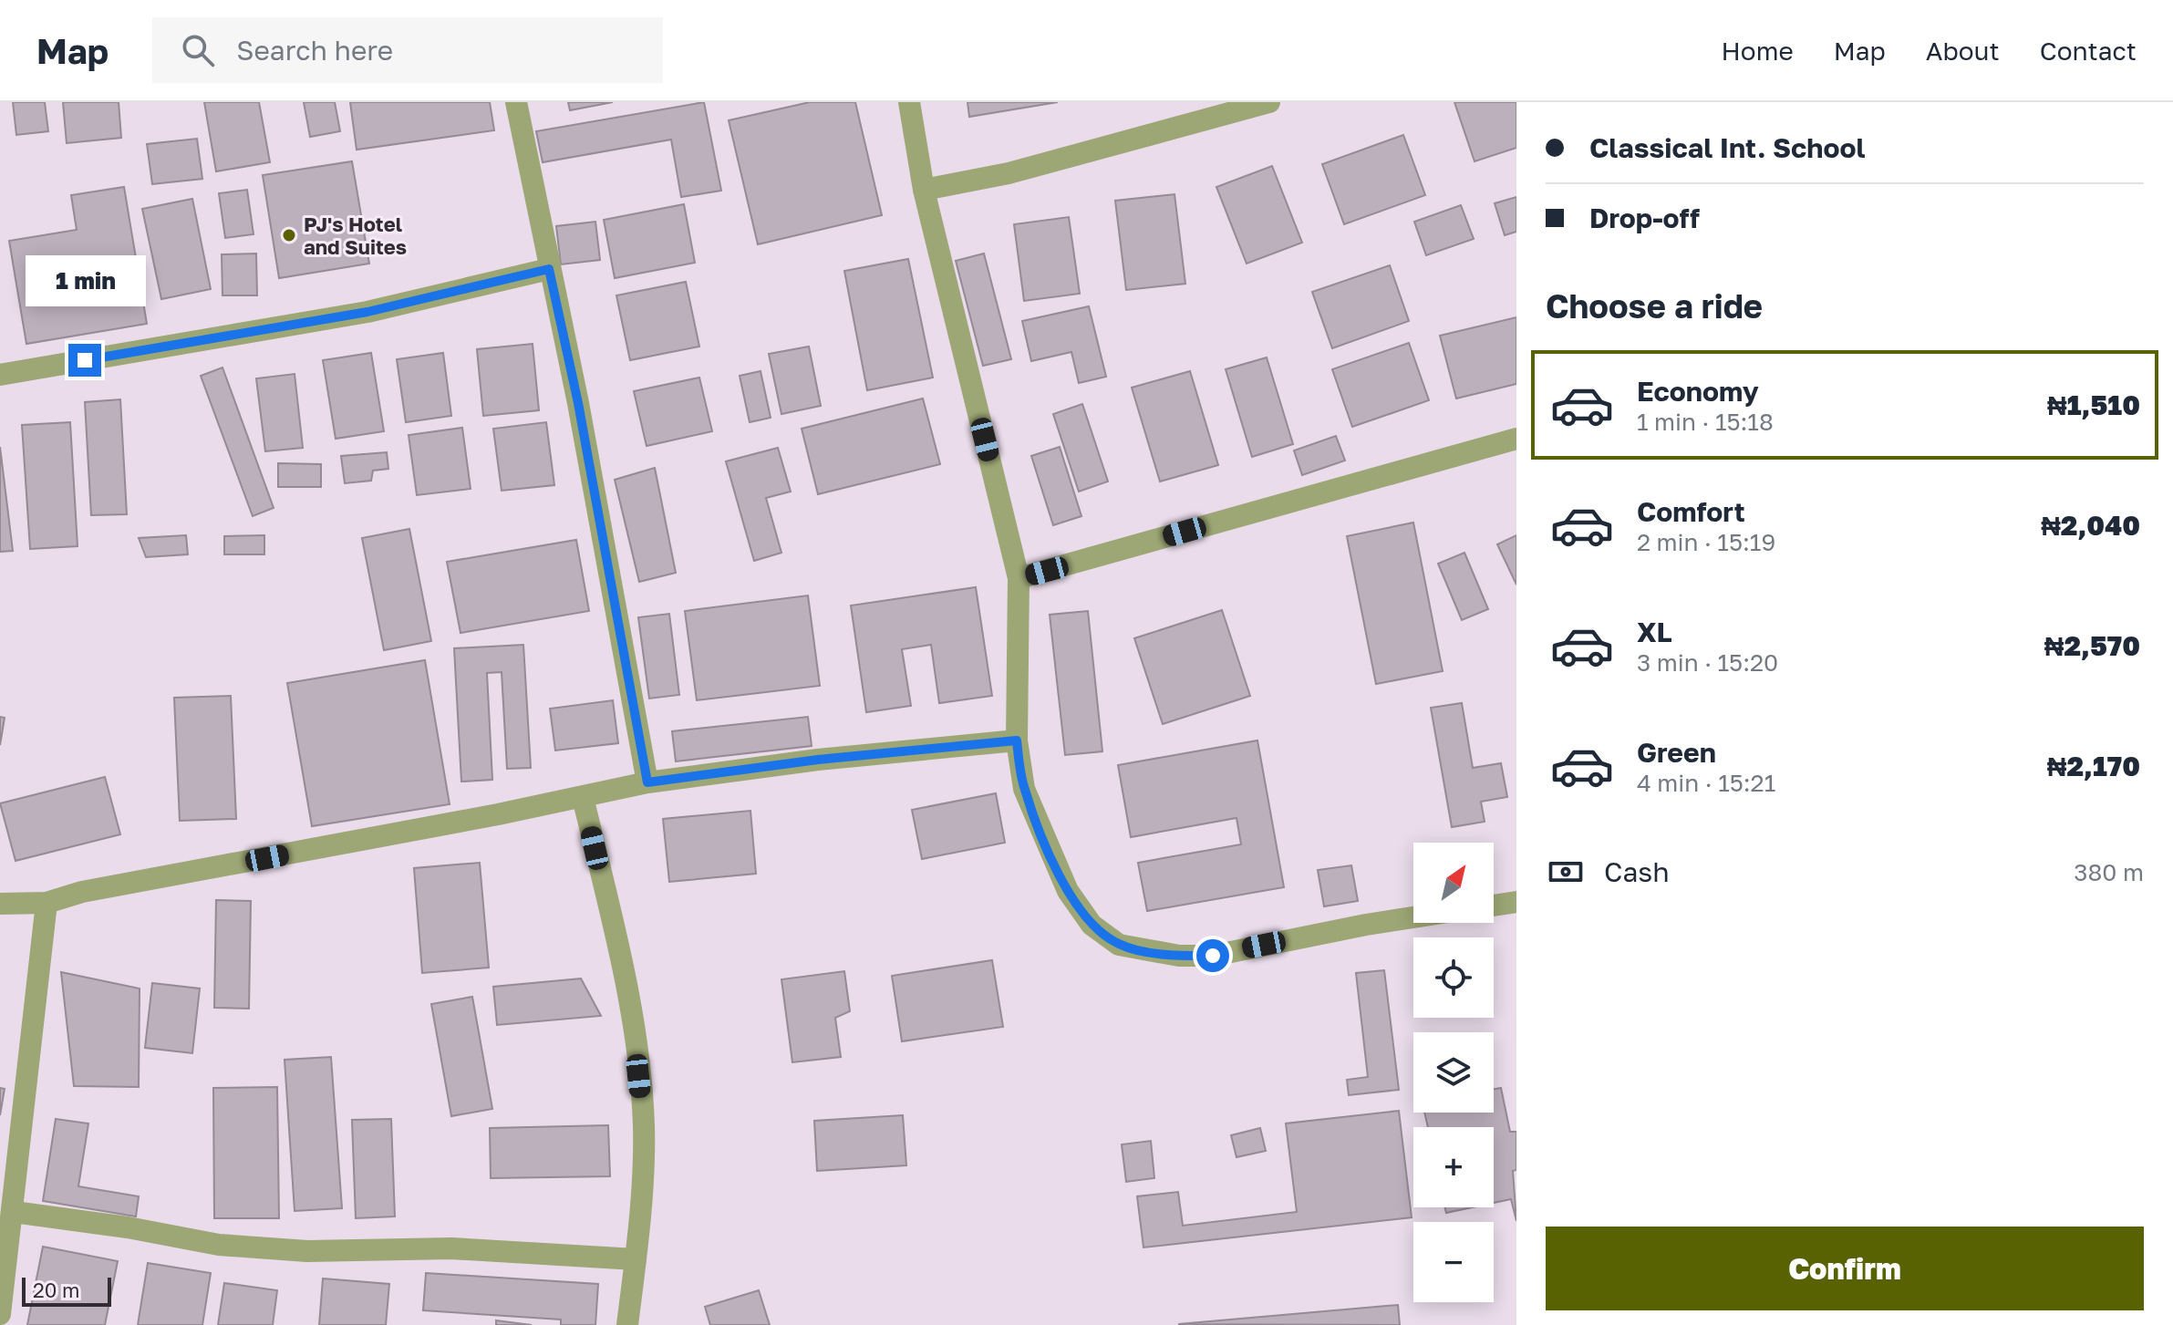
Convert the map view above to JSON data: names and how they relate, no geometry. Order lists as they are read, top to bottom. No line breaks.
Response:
{"places":["PJ's Hotel and Suites"],"scale_bar":"20 m","north":"top right","page":{"header":"Map","search":"Search here","nav":["Home","Map","About","Contact"],"banner":["Classical Int. School","Drop-off"],"bubble":"1 min","heading":"Choose a ride","list":[{"name":"Economy","note":"1 min · 15:18","value":"₦1,510"},{"name":"Comfort","note":"2 min · 15:19","value":"₦2,040"},{"name":"XL","note":"3 min · 15:20","value":"₦2,570"},{"name":"Green","note":"4 min · 15:21","value":"₦2,170"}],"pay":["Cash","380 m"],"map_buttons":["+","−"],"buttons":"Confirm","scale":"20 m"}}
